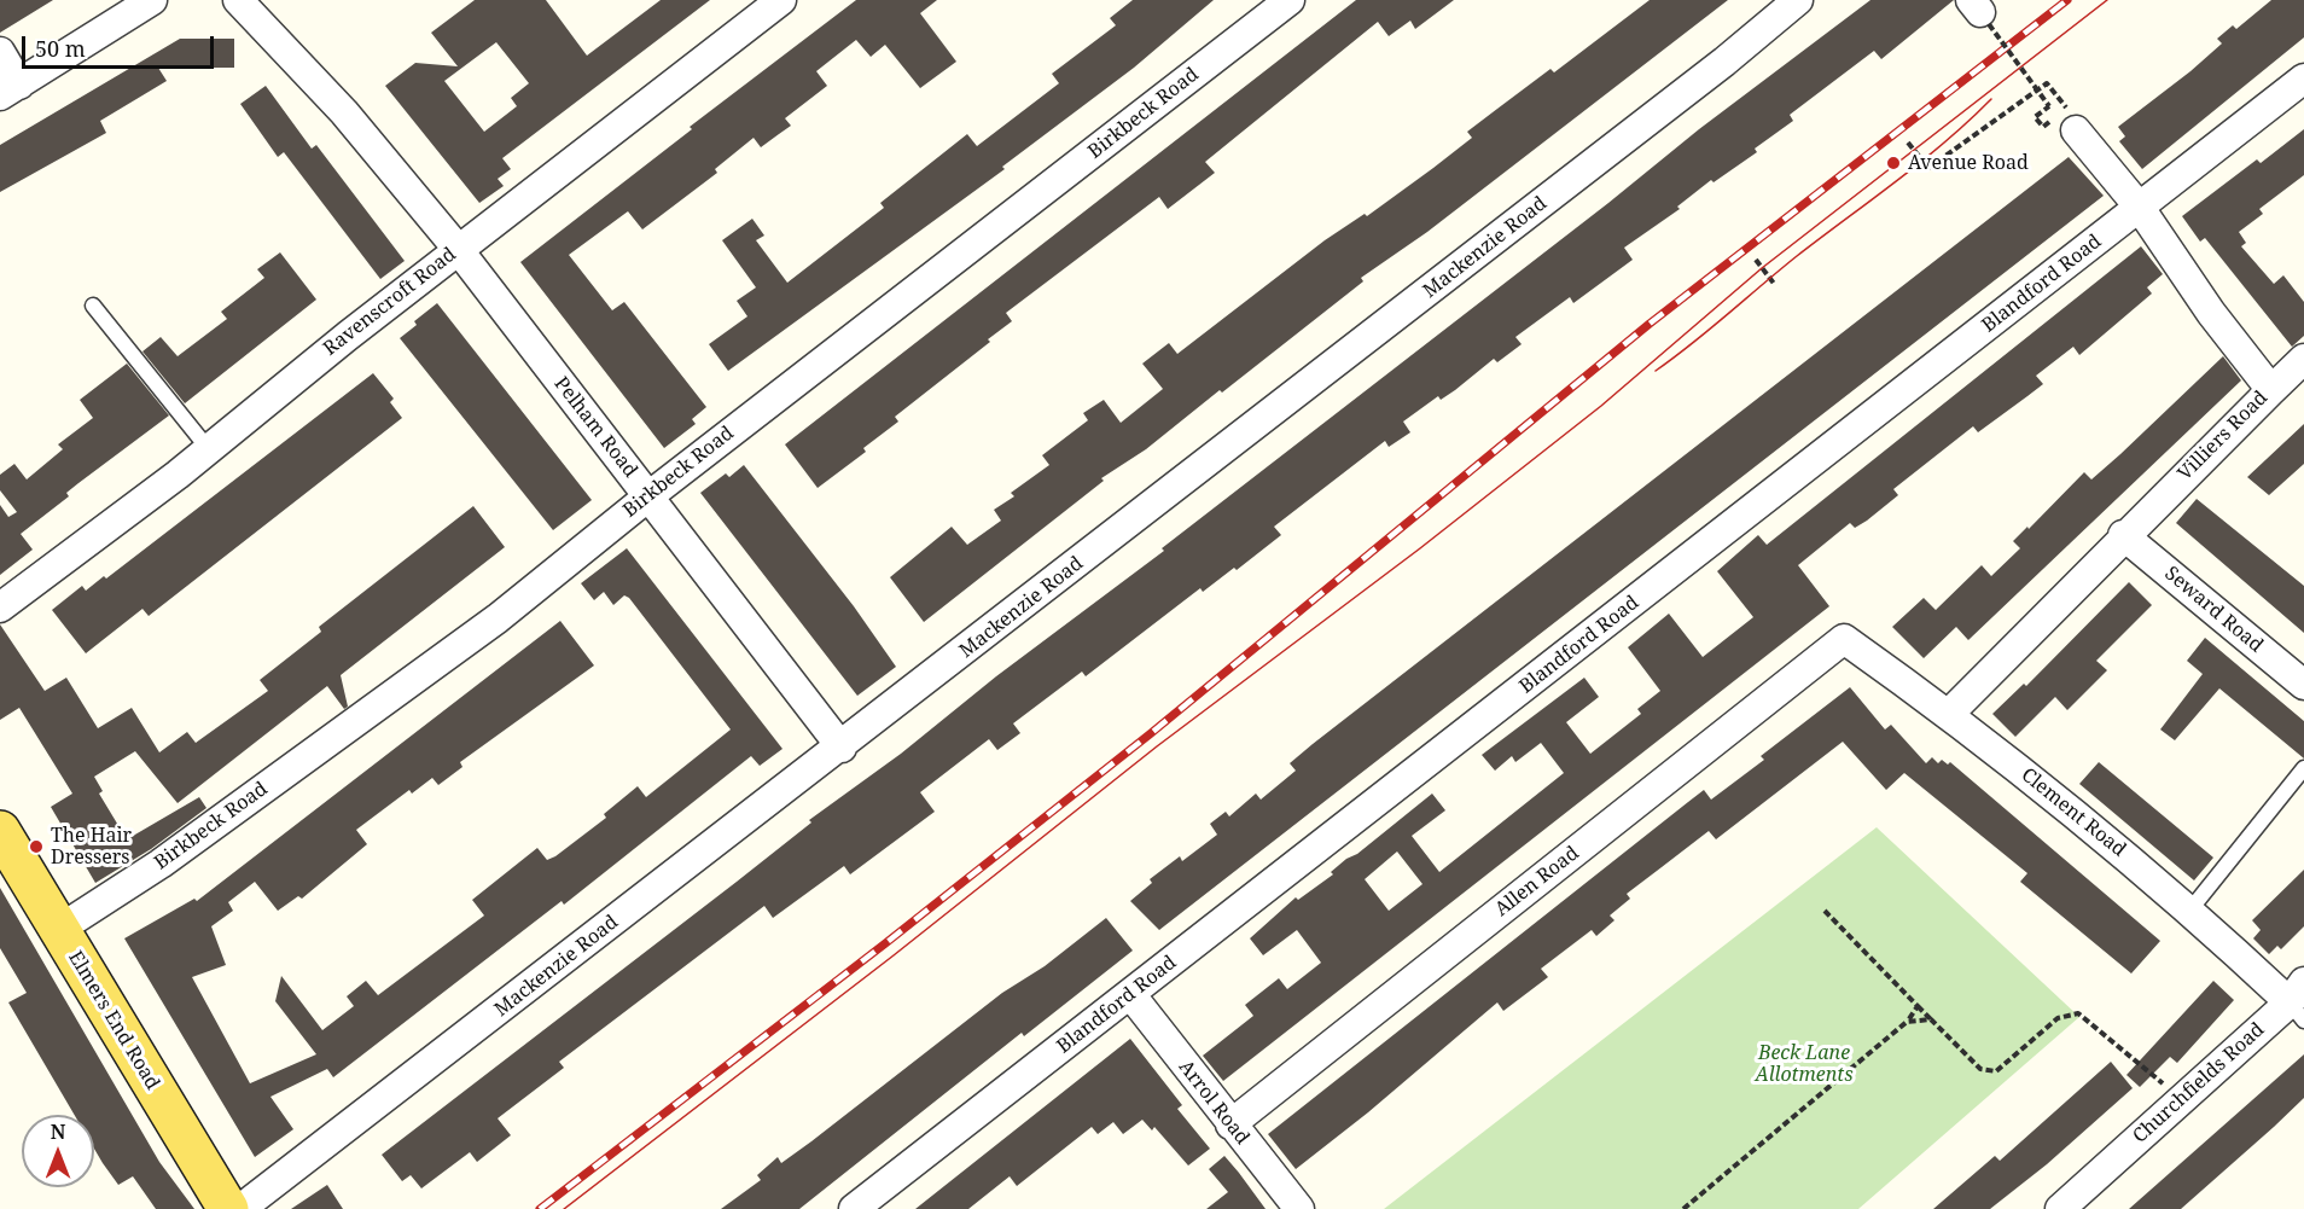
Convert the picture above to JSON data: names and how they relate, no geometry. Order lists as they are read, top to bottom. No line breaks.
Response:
{"streets":{"main road":["Elmers End Road"],"street":["Birkbeck Road","Mackenzie Road","Blandford Road","Ravenscroft Road","Pelham Road","Villiers Road","Seward Road","Clement Road","Allen Road","Churchfields Road","Arrol Road"]},"crossings":[["Birkbeck Road","Pelham Road"],["Birkbeck Road","Elmers End Road"],["Mackenzie Road","Pelham Road"],["Blandford Road","Villiers Road"],["Blandford Road","Arrol Road"],["Ravenscroft Road","Pelham Road"],["Villiers Road","Seward Road"],["Villiers Road","Clement Road"],["Clement Road","Allen Road"],["Clement Road","Churchfields Road"],["Allen Road","Arrol Road"]],"parks":["Beck Lane Allotments"],"places":["Avenue Road","The Hair Dressers"],"scale_bar":"50 m","north":"top"}
